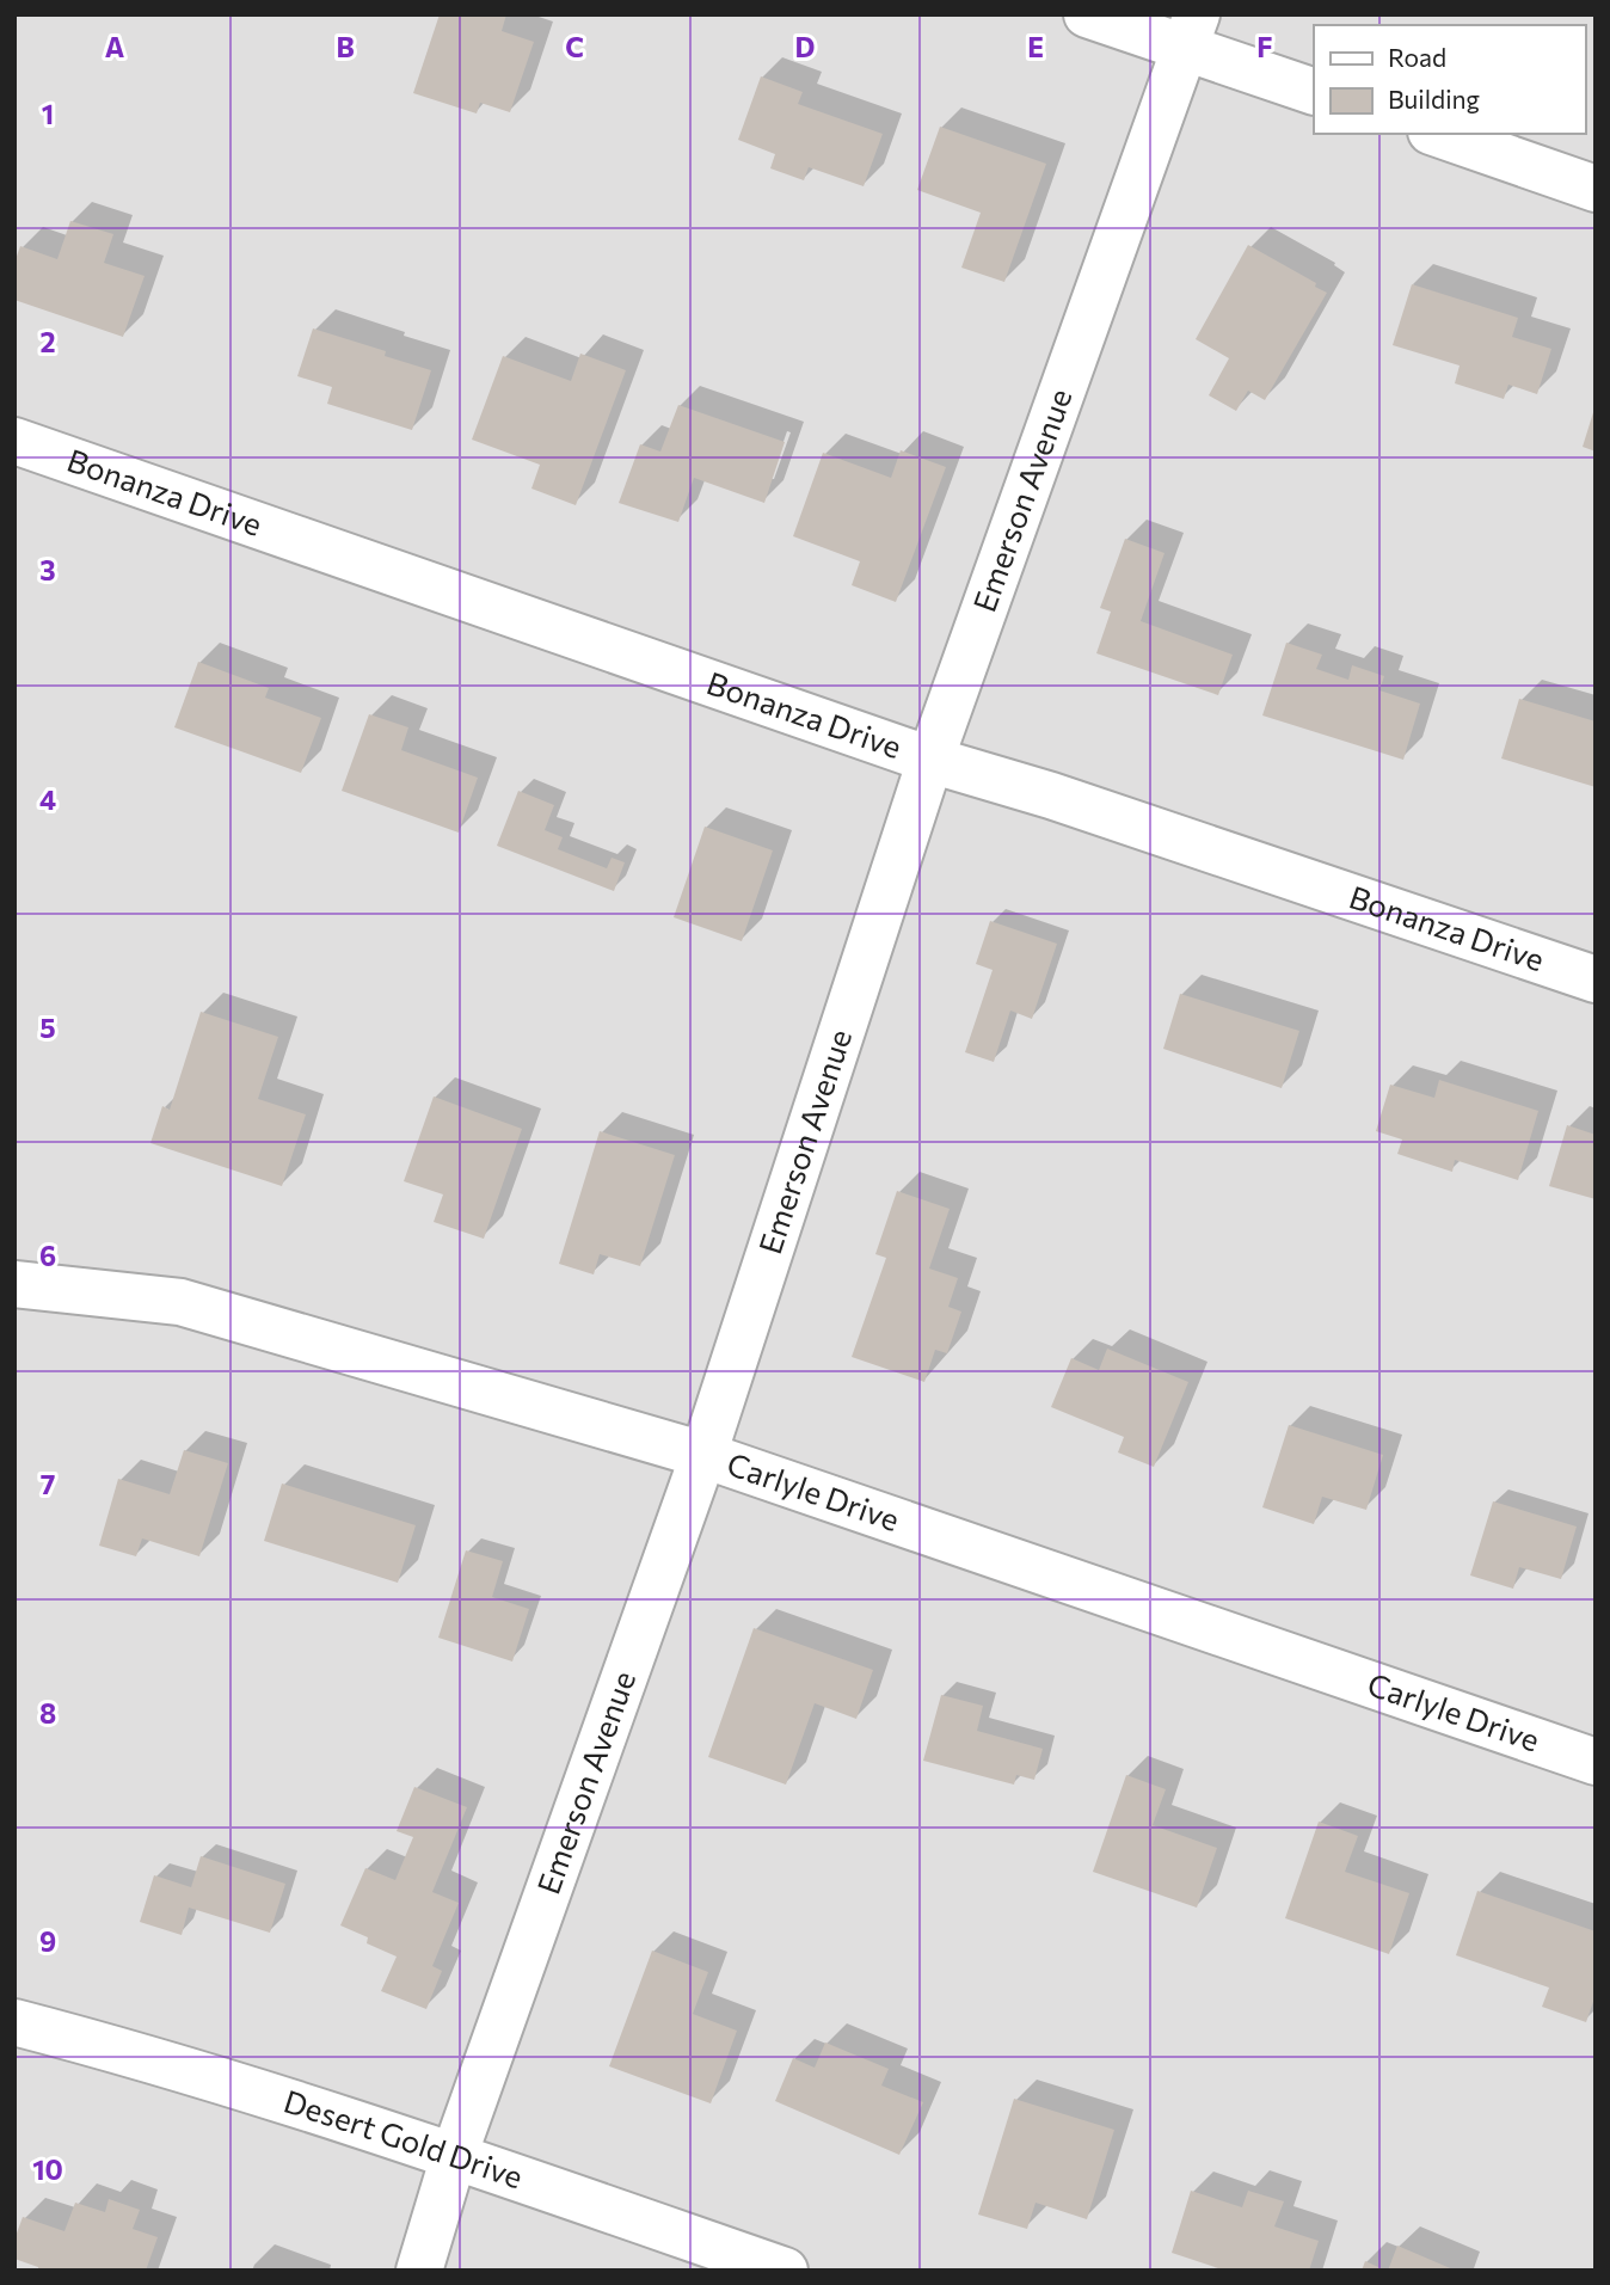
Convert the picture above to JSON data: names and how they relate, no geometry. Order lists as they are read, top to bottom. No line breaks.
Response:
{"streets":{"street":["Bonanza Drive","Emerson Avenue","Carlyle Drive","Desert Gold Drive"]},"crossings":[["Bonanza Drive","Emerson Avenue"],["Emerson Avenue","Carlyle Drive"],["Emerson Avenue","Desert Gold Drive"]],"legend":["Road","Building"],"grid":{"columns":["A","B","C","D","E","F"],"rows":["1","2","3","4","5","6","7","8","9","10"]}}
